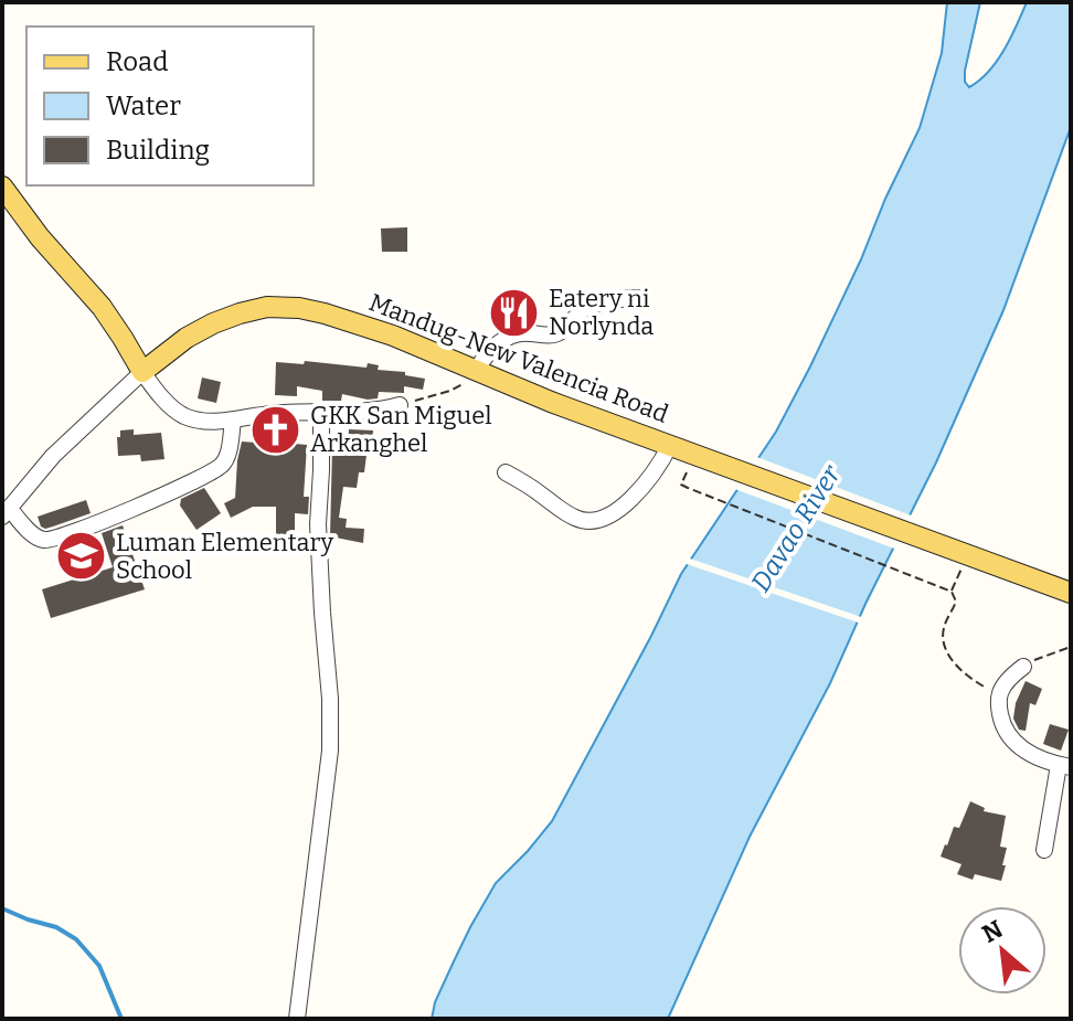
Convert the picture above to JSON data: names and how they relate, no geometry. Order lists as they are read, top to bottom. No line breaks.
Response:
{"streets":{"main road":["Mandug-New Valencia Road"]},"water":["Davao River"],"places":{"restaurant":["Eatery ni Norlynda"],"church":["GKK San Miguel Arkanghel"],"school or university":["Luman Elementary School"]},"legend":["Road","Water","Building"],"north":"top left"}
